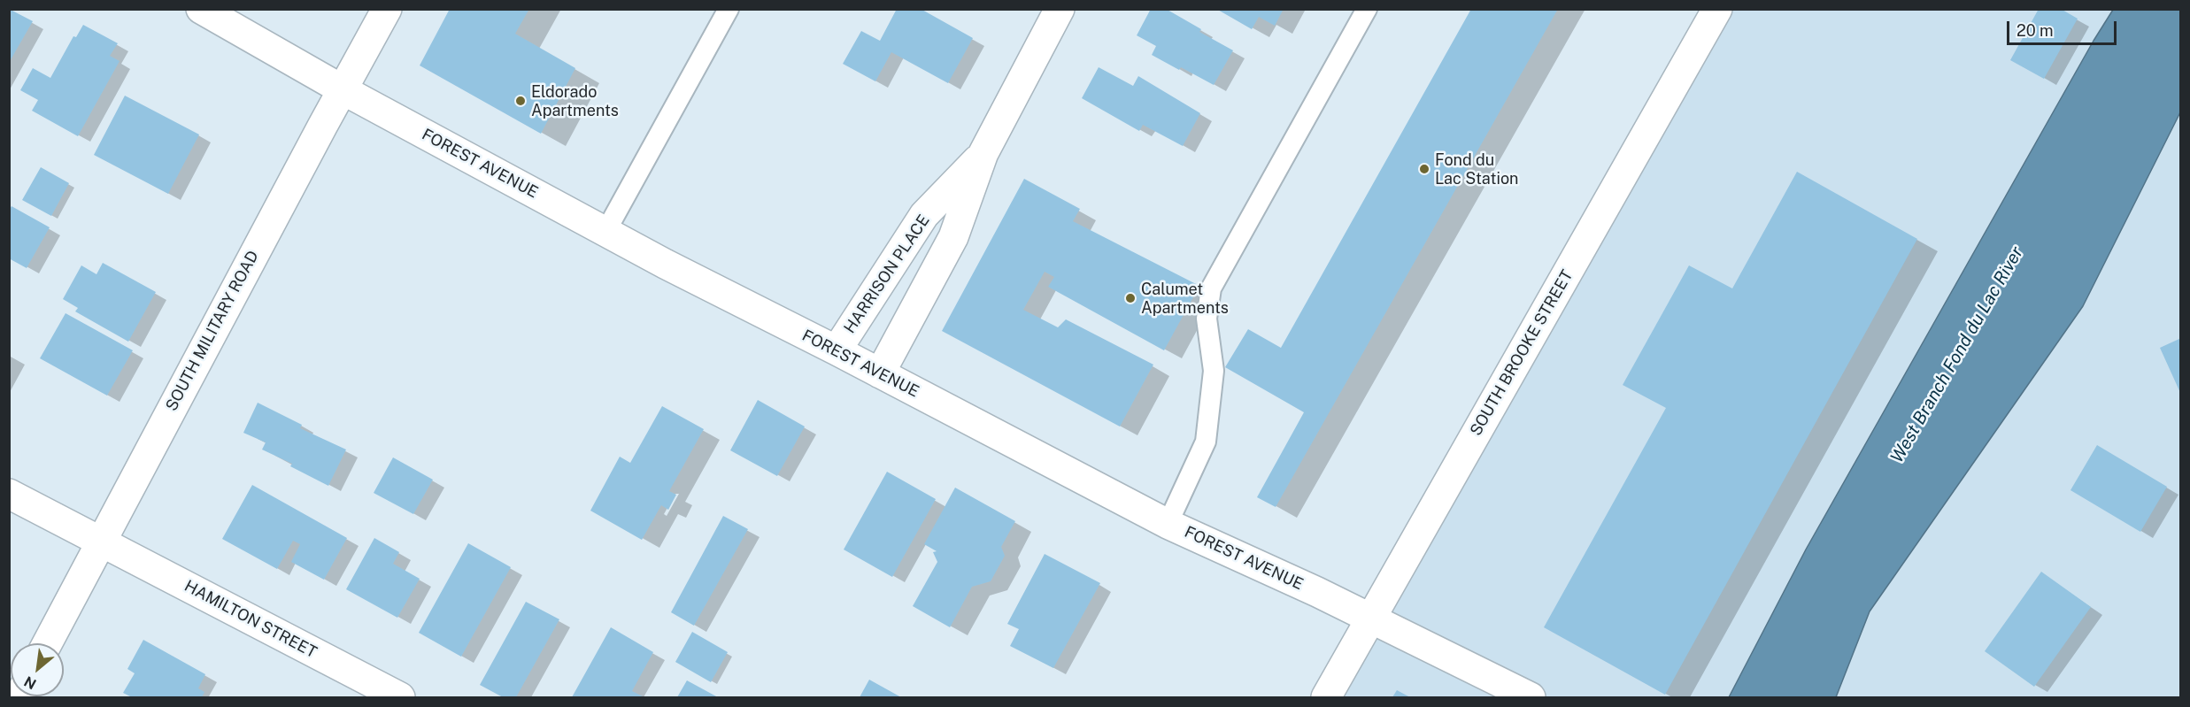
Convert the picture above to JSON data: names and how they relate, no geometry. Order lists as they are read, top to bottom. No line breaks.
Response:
{"streets":{"street":["FOREST AVENUE","HARRISON PLACE","SOUTH MILITARY ROAD","SOUTH BROOKE STREET","HAMILTON STREET"]},"crossings":[["FOREST AVENUE","HARRISON PLACE"],["FOREST AVENUE","SOUTH MILITARY ROAD"],["FOREST AVENUE","SOUTH BROOKE STREET"],["SOUTH MILITARY ROAD","HAMILTON STREET"]],"water":["West Branch Fond du Lac River"],"places":["Eldorado Apartments","Fond du Lac Station","Calumet Apartments"],"scale_bar":"20 m","north":"bottom left"}
